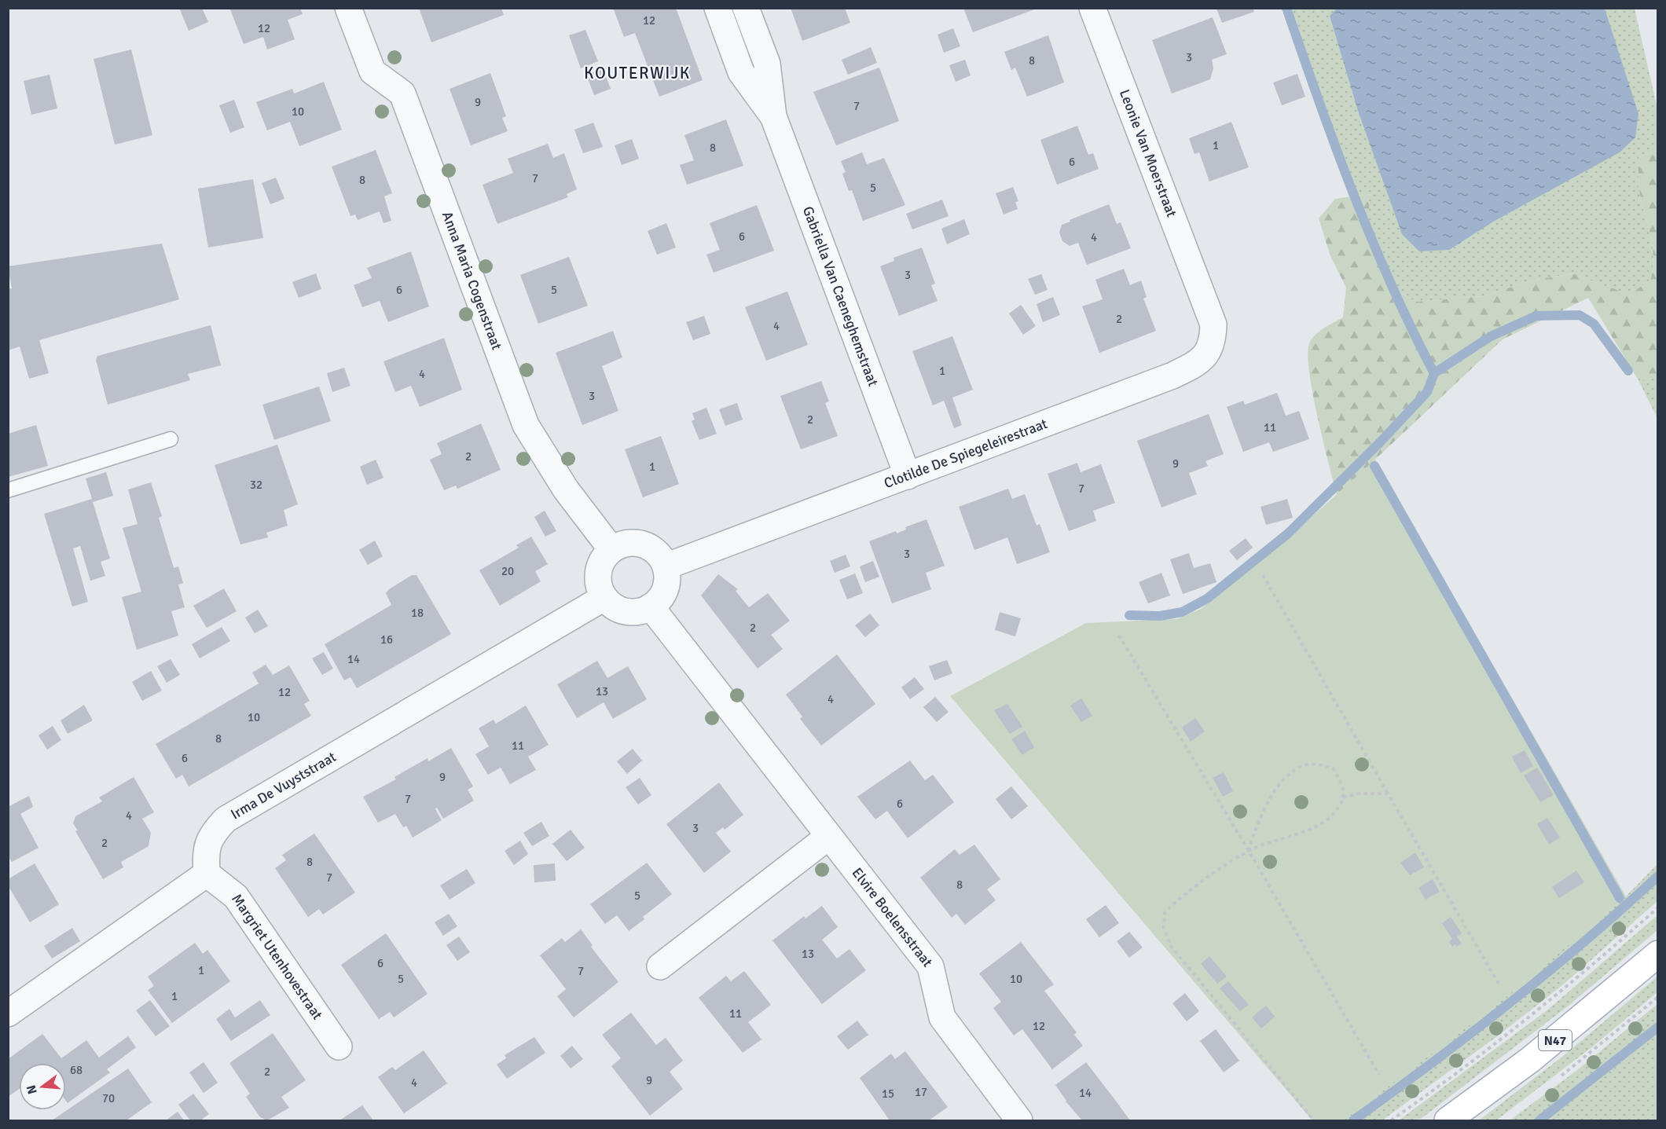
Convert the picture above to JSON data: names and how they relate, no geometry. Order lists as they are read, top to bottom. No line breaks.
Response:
{"streets":{"main road":["N47"],"street":["Leonie Van Moerstraat","Anna Maria Cogenstraat","Gabriella Van Caeneghemstraat","Clotilde De Spiegeleirestraat","Irma De Vuyststraat","Elvire Boelensstraat","Margriet Utenhovestraat"]},"crossings":[["Leonie Van Moerstraat","Clotilde De Spiegeleirestraat"],["Anna Maria Cogenstraat","Clotilde De Spiegeleirestraat"],["Anna Maria Cogenstraat","Irma De Vuyststraat"],["Anna Maria Cogenstraat","Elvire Boelensstraat"],["Gabriella Van Caeneghemstraat","Clotilde De Spiegeleirestraat"],["Clotilde De Spiegeleirestraat","Irma De Vuyststraat"],["Clotilde De Spiegeleirestraat","Elvire Boelensstraat"],["Irma De Vuyststraat","Elvire Boelensstraat"],["Irma De Vuyststraat","Margriet Utenhovestraat"]],"districts":["KOUTERWIJK"],"house_numbers":["12","12","3","8","9","7","10","1","8","6","7","8","5","6","4","3","6","5","2","4","1","4","3","2","11","2","9","1","32","7","3","20","18","2","16","14","13","12","4","10","8","11","6","9","7","6","4","3","2","8","7","8","5","13","6","1","7","5","10","1","11","12","68","2","9","4","17","14","15","70"],"north":"left"}
